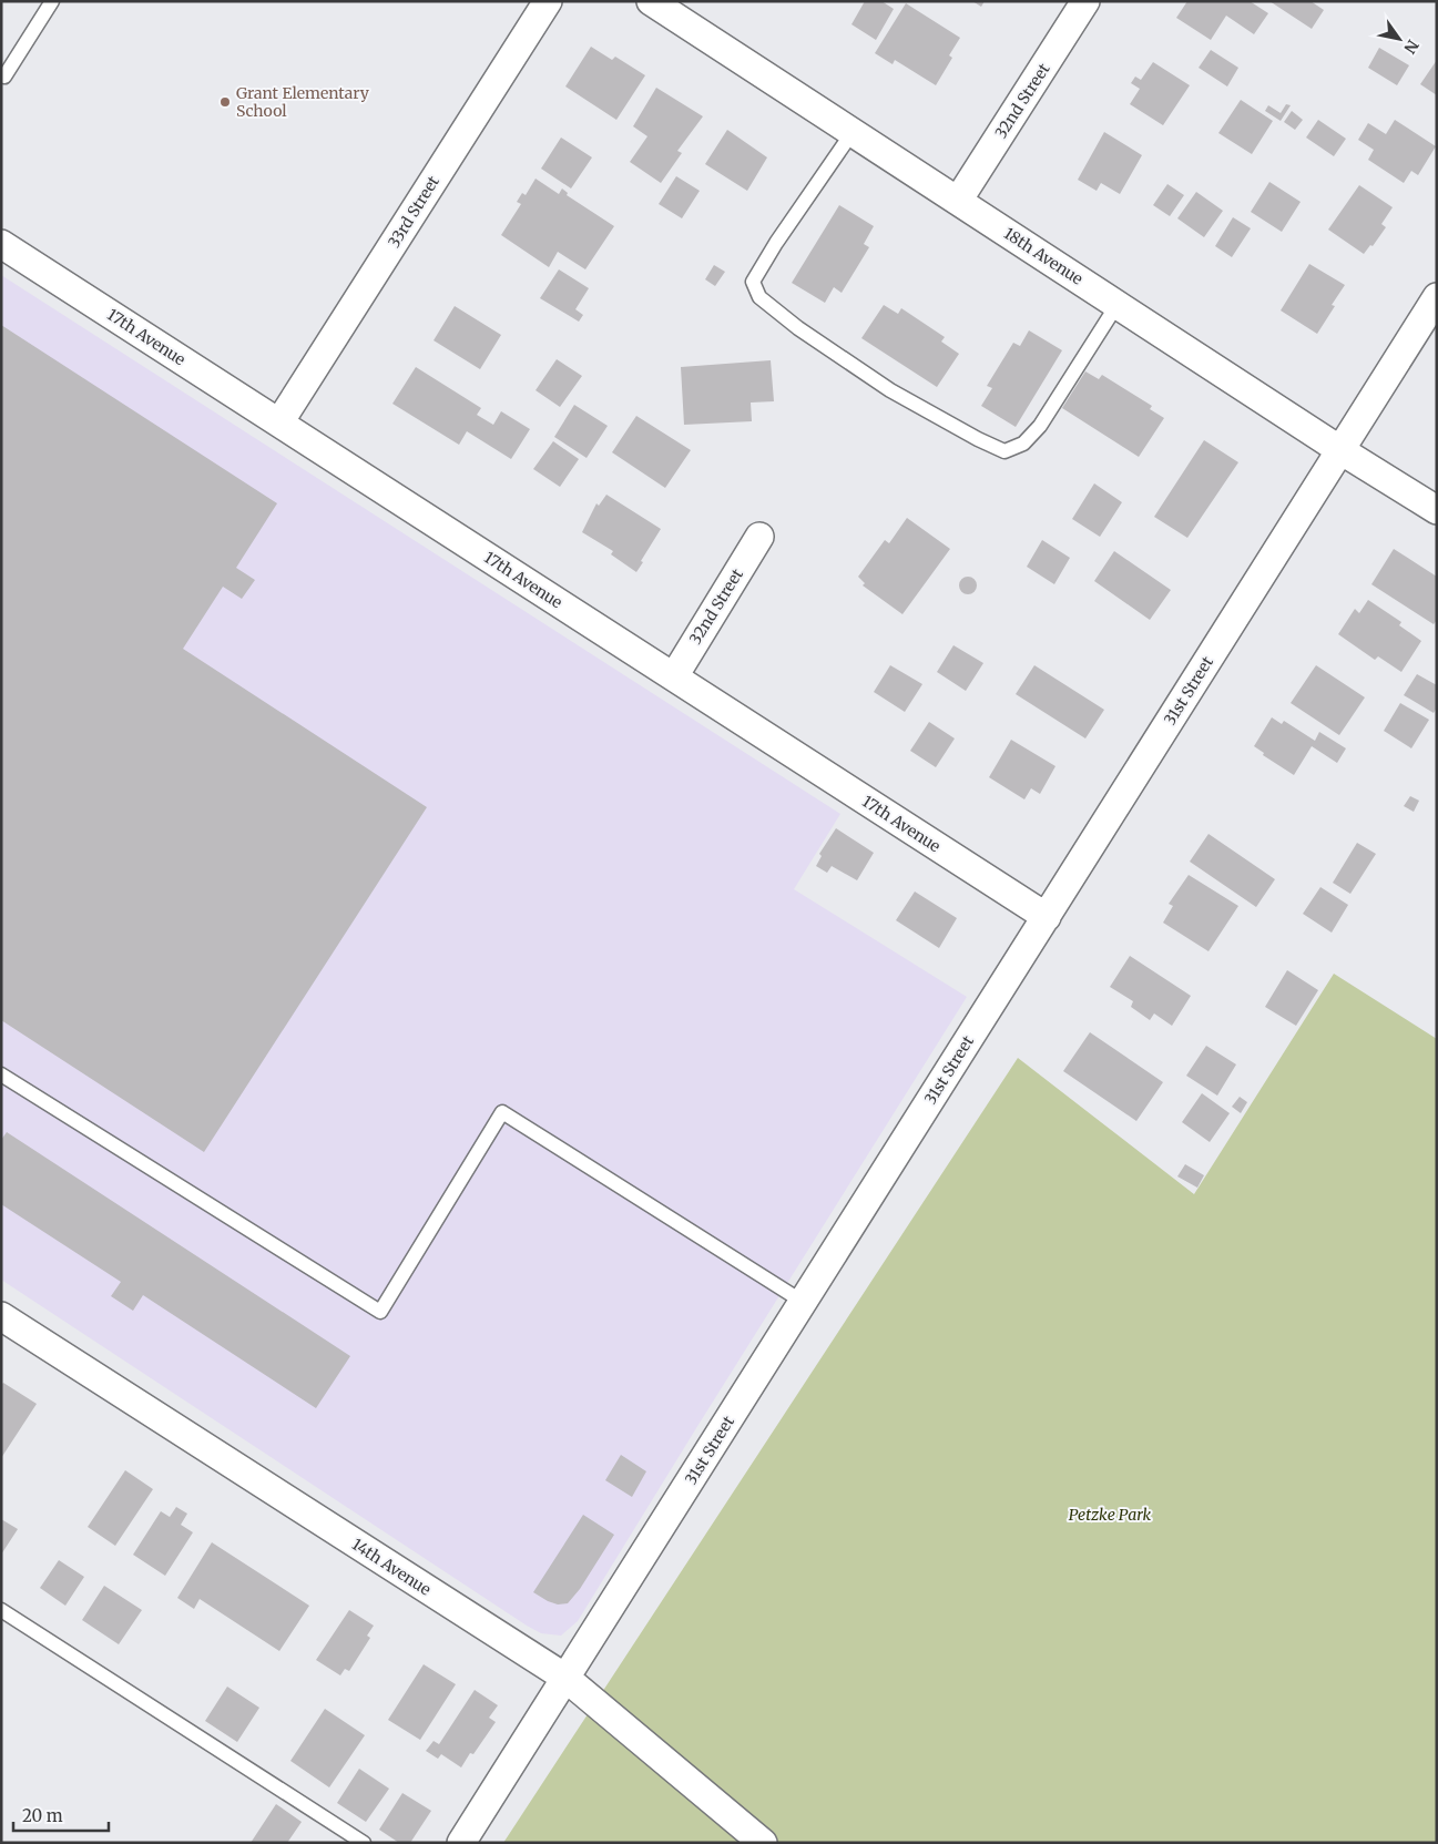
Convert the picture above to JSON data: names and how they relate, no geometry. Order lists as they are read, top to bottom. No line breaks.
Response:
{"streets":{"street":["32nd Street","33rd Street","18th Avenue","17th Avenue","31st Street","14th Avenue"]},"crossings":[["32nd Street","18th Avenue"],["32nd Street","17th Avenue"],["33rd Street","17th Avenue"],["18th Avenue","31st Street"],["17th Avenue","31st Street"],["31st Street","14th Avenue"]],"parks":["Petzke Park"],"places":["Grant Elementary School"],"scale_bar":"20 m","north":"bottom right"}
